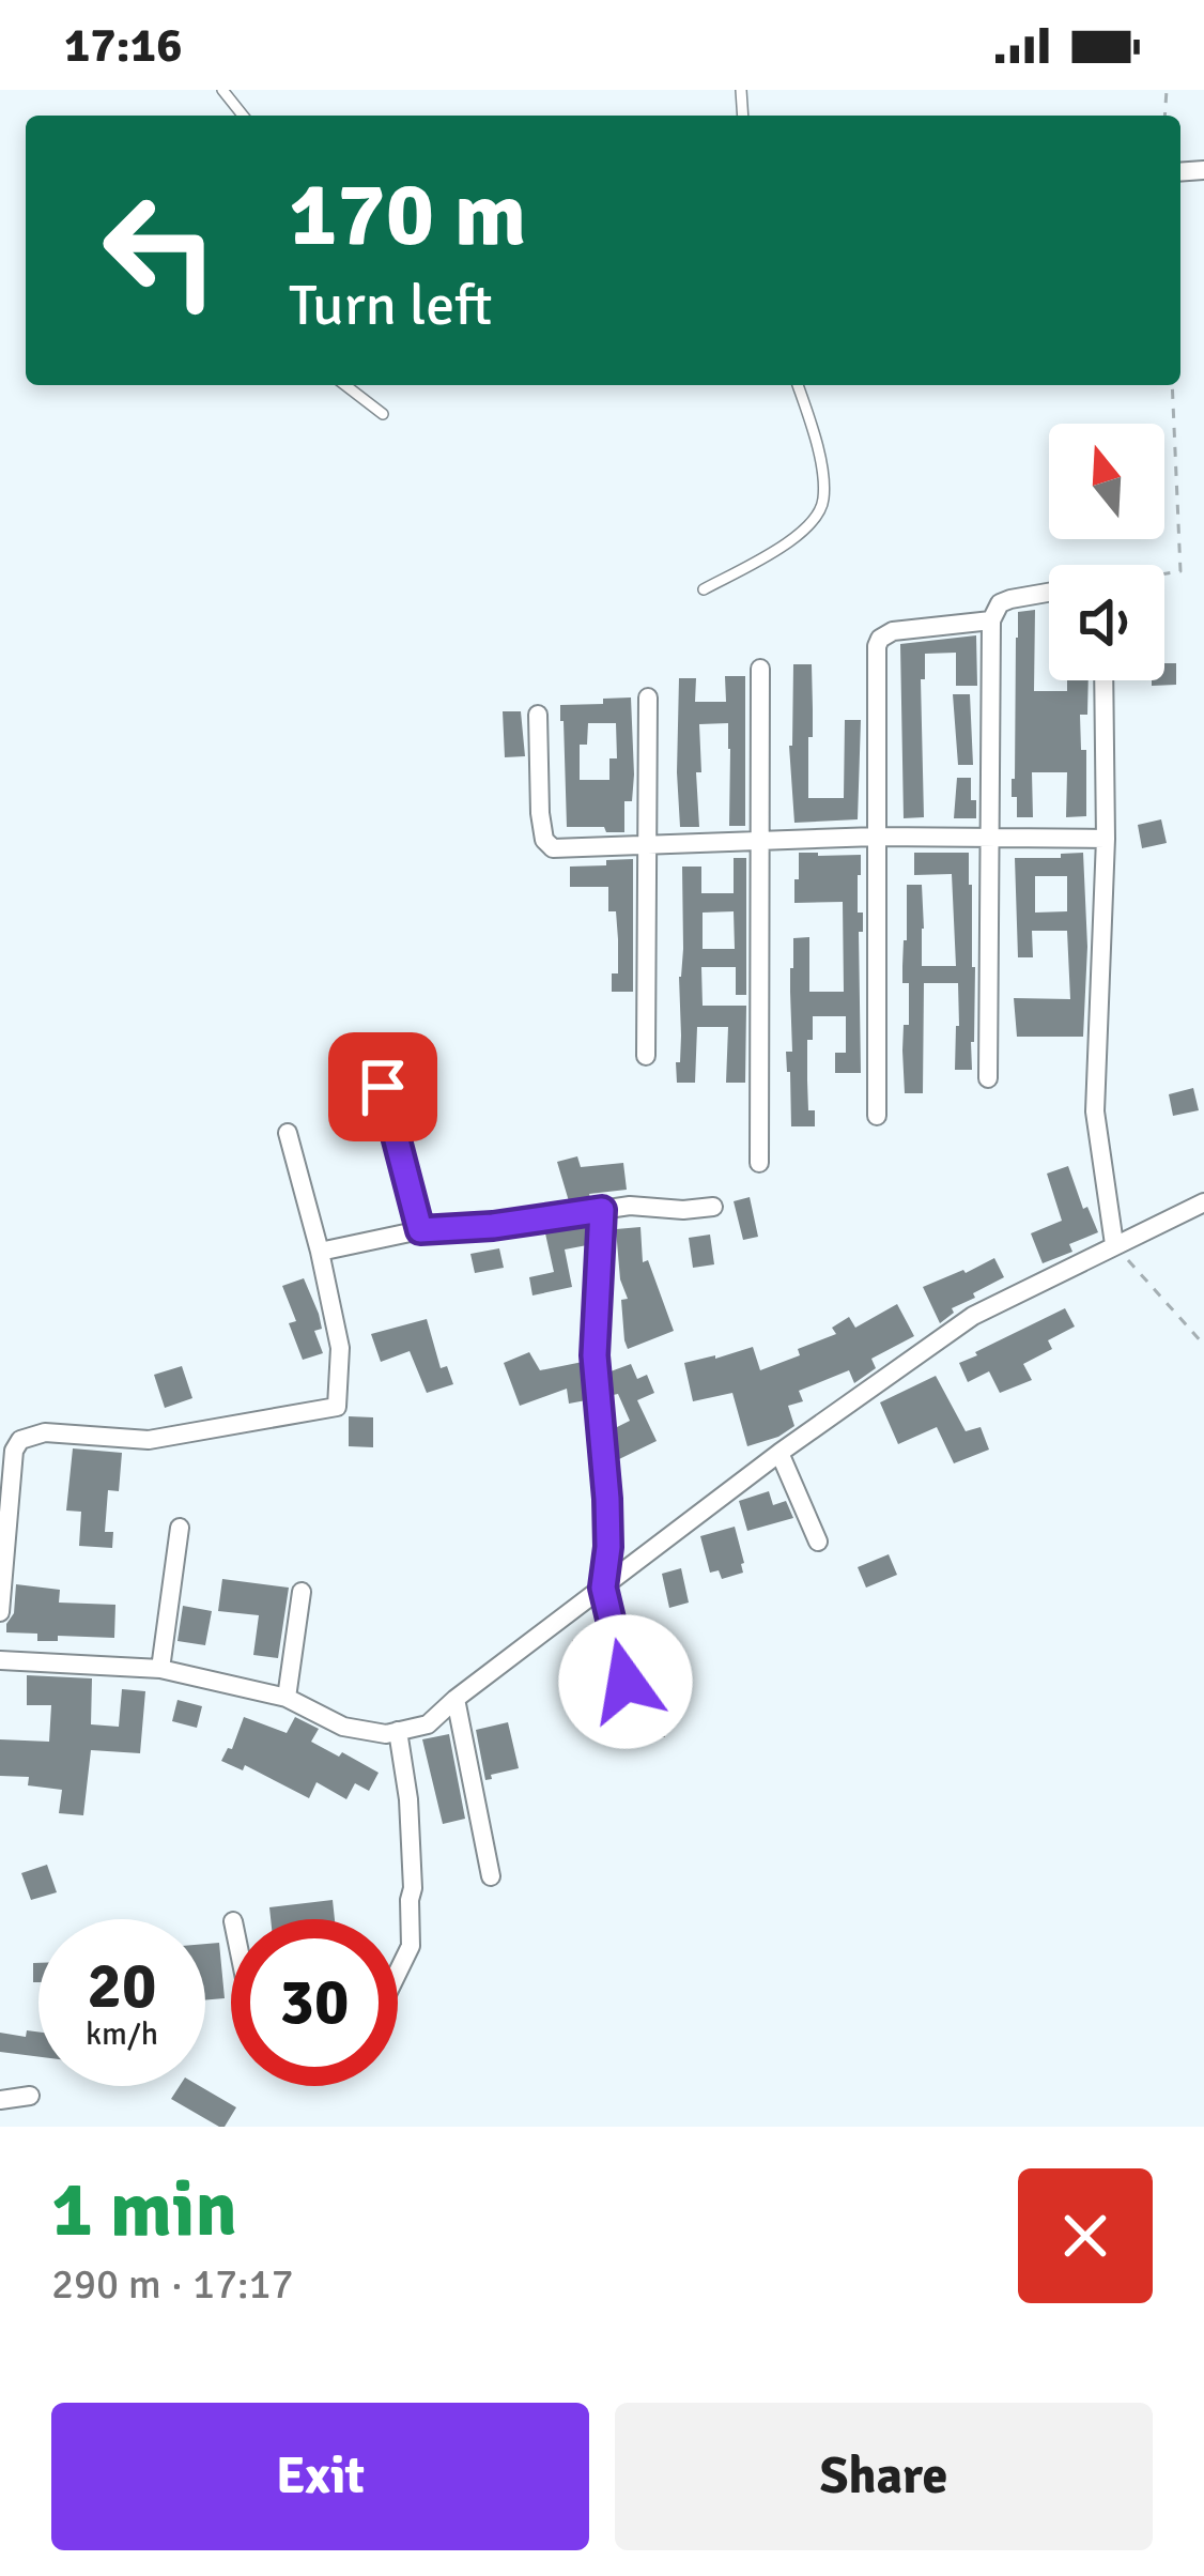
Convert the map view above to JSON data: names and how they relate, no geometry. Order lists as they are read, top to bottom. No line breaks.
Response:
{"north":"top","page":{"status":"17:16","turn":["170 m","Turn left"],"speed":"20 km/h","limit":"30","heading":["1 min","290 m · 17:17"],"buttons":["Exit","Share"]}}
